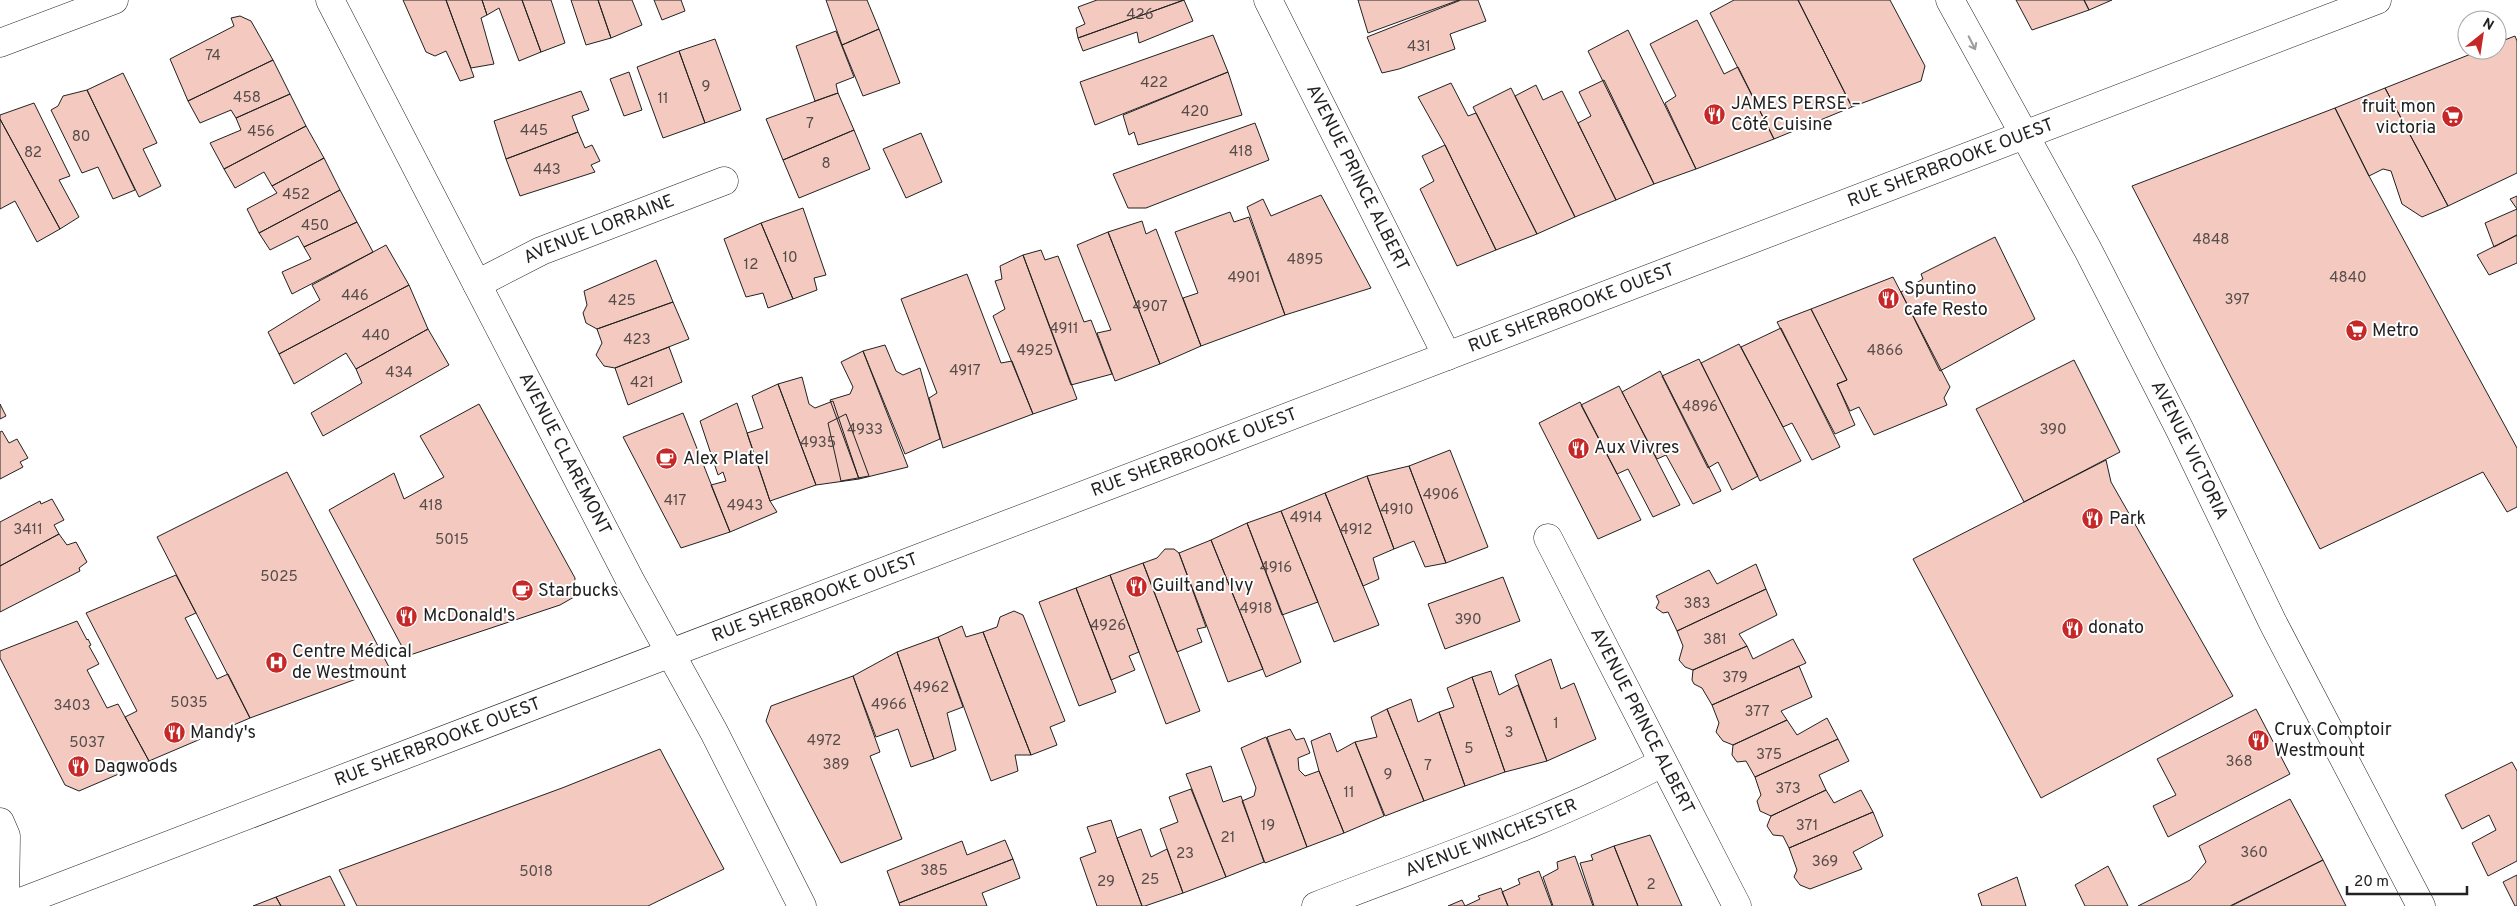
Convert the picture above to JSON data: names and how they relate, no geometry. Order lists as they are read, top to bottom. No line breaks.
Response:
{"streets":{"street":["RUE SHERBROOKE OUEST","AVENUE PRINCE ALBERT","AVENUE LORRAINE","AVENUE VICTORIA","AVENUE CLAREMONT","AVENUE WINCHESTER"]},"crossings":[["RUE SHERBROOKE OUEST","AVENUE PRINCE ALBERT"],["RUE SHERBROOKE OUEST","AVENUE VICTORIA"],["RUE SHERBROOKE OUEST","AVENUE CLAREMONT"],["AVENUE PRINCE ALBERT","AVENUE WINCHESTER"],["AVENUE LORRAINE","AVENUE CLAREMONT"]],"places":{"restaurant":["JAMES PERSE – Côté Cuisine","Spuntino cafe Resto","Aux Vivres","Park","Guilt and Ivy","McDonald's","donato","Mandy's","Crux Comptoir Westmount","Dagwoods"],"supermarket":["fruit mon victoria","Metro"],"cafe":["Alex Platel","Starbucks"],"hospital":["Centre Médical de Westmount"]},"house_numbers":["426","431","74","422","9","458","11","420","7","445","456","80","418","82","8","443","452","450","4848","10","4895","12","4901","4840","446","397","425","4907","4911","440","423","4925","4866","4917","434","421","4896","4933","390","4935","4906","417","418","4943","4910","4914","3411","4912","5015","4916","5025","383","4918","390","4926","381","379","4962","5035","4966","3403","377","1","3","4972","5037","5","375","368","389","7","9","373","11","19","371","21","360","23","369","385","5018","25","29","2"],"scale_bar":"20 m","north":"top right"}
